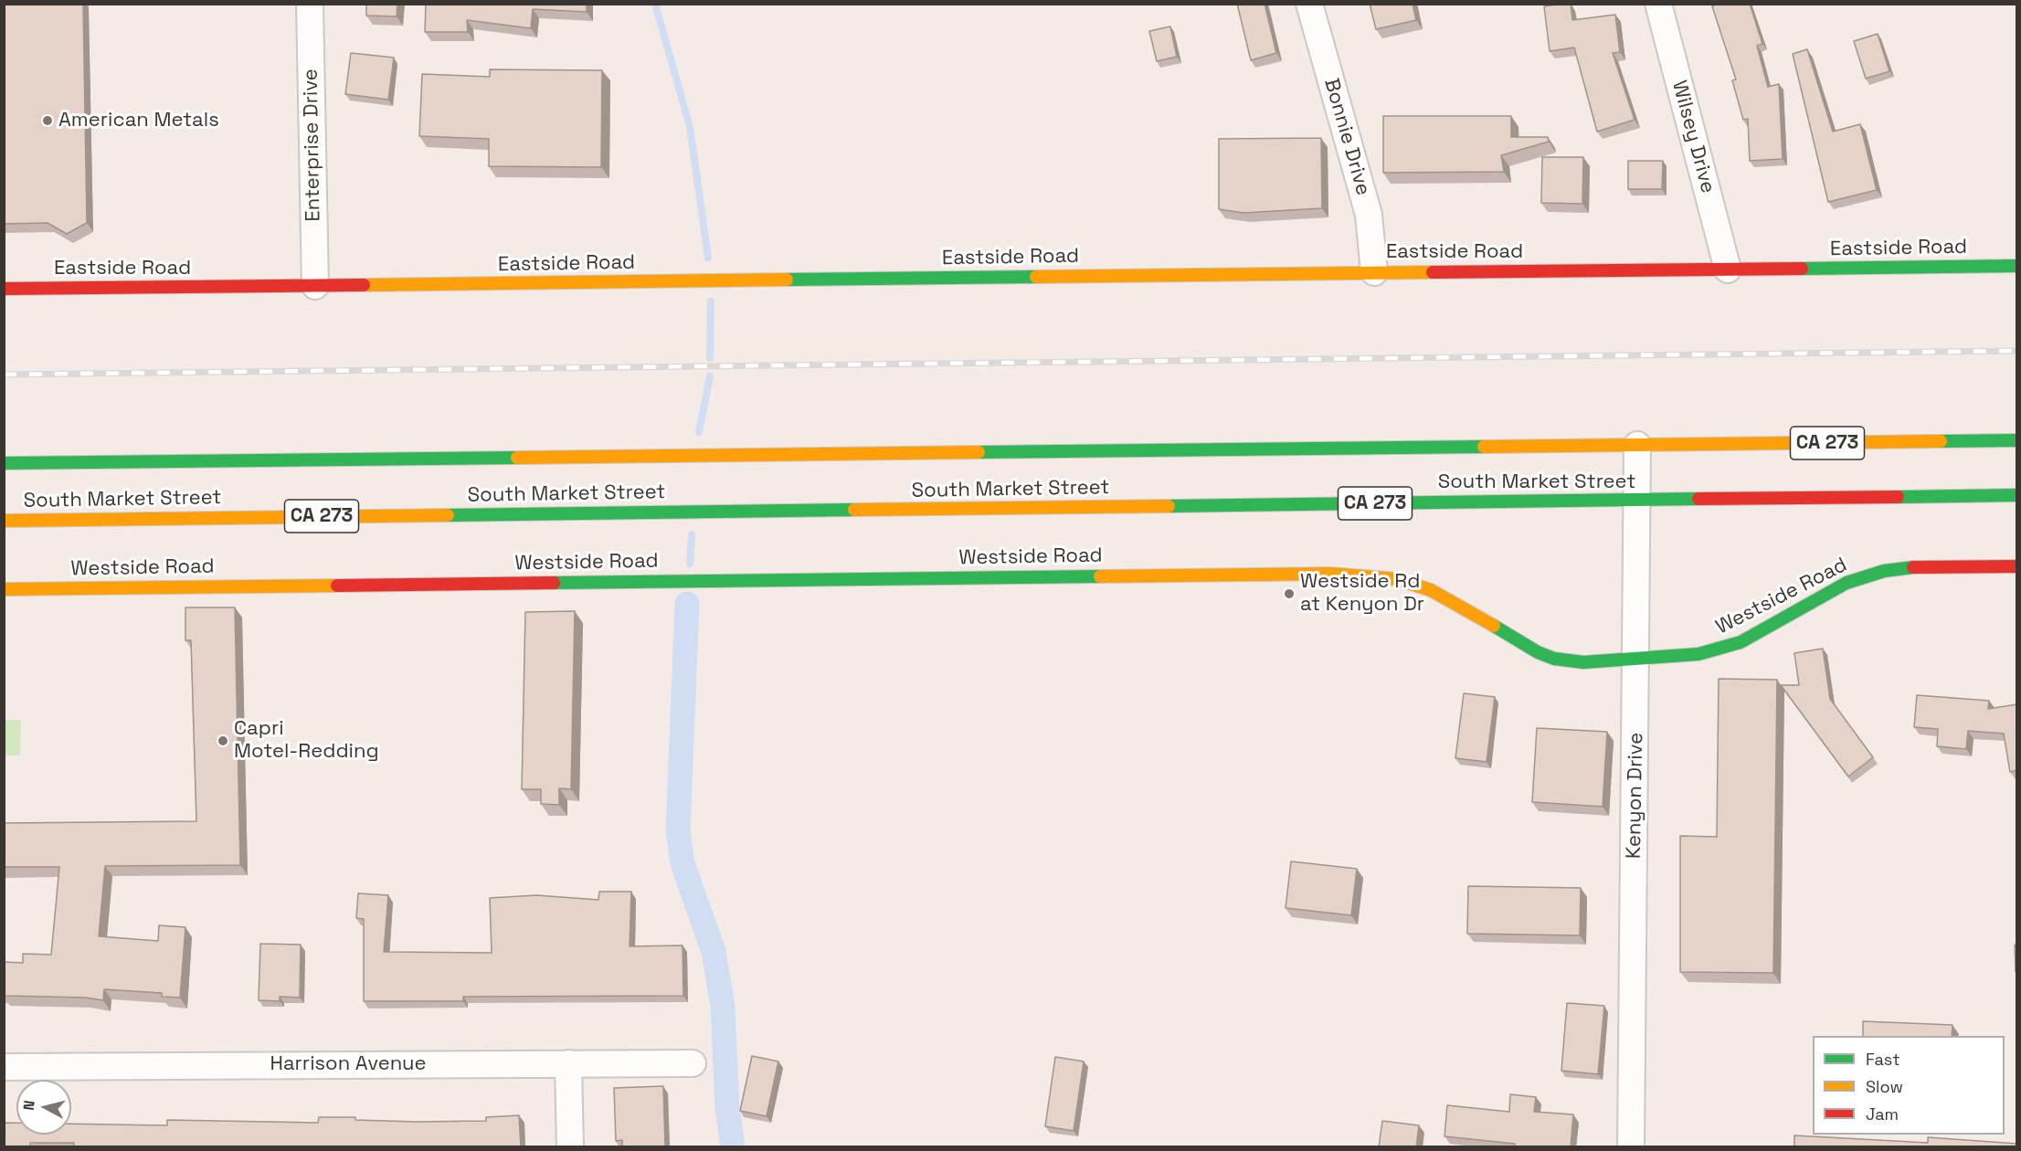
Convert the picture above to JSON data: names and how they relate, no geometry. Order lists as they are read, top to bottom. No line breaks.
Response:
{"streets":{"street":["Bonnie Drive","Wilsey Drive","Enterprise Drive","Eastside Road","CA 273","South Market Street","Westside Road","Kenyon Drive","Harrison Avenue"]},"crossings":[["Bonnie Drive","Eastside Road"],["Wilsey Drive","Eastside Road"],["Enterprise Drive","Eastside Road"],["South Market Street","Kenyon Drive"],["Westside Road","Kenyon Drive"]],"places":["American Metals","Westside Rd at Kenyon Dr","Capri Motel-Redding"],"legend":["Fast","Slow","Jam"],"north":"left"}
